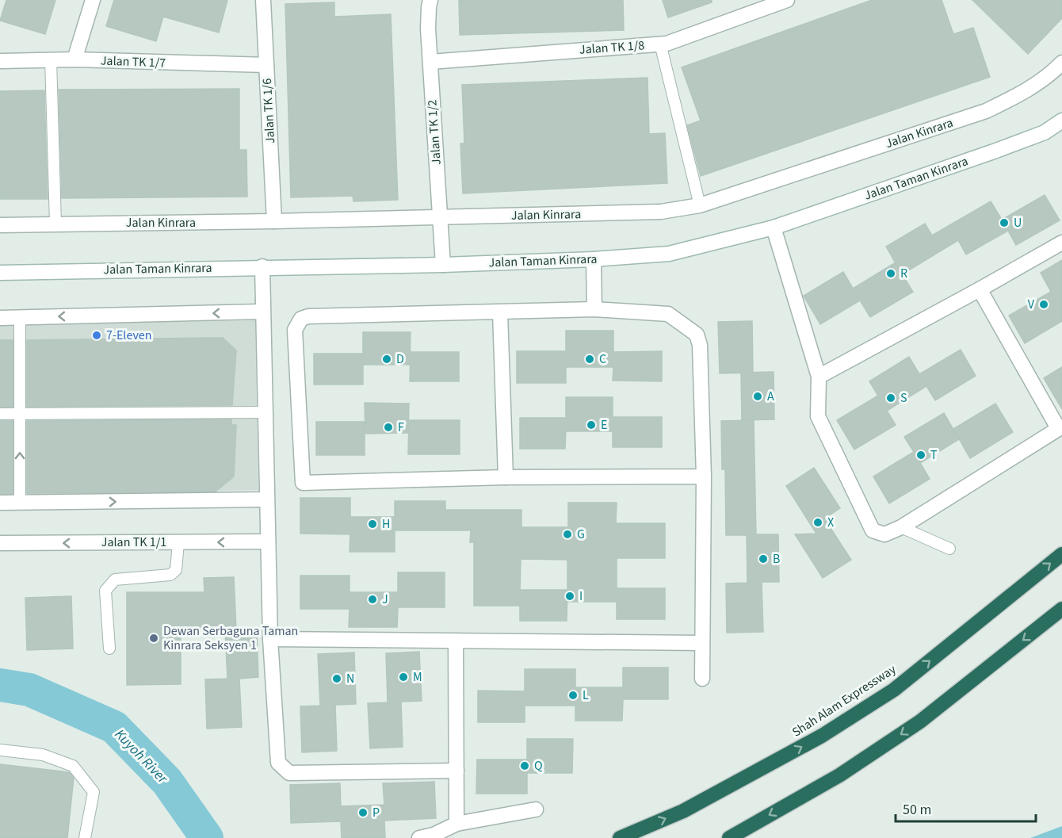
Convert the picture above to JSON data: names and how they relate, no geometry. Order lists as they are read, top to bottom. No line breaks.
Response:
{"streets":{"highway":["Shah Alam Expressway"],"street":["Jalan TK 1/8","Jalan TK 1/7","Jalan TK 1/6","Jalan TK 1/2","Jalan Kinrara","Jalan Taman Kinrara","Jalan TK 1/1"]},"crossings":[["Jalan TK 1/8","Jalan TK 1/2"],["Jalan TK 1/7","Jalan TK 1/6"],["Jalan TK 1/6","Jalan Kinrara"],["Jalan TK 1/2","Jalan Kinrara"],["Jalan TK 1/2","Jalan Taman Kinrara"]],"water":["Kuyoh River"],"places":["U","R","V","7-Eleven","D","C","A","S","E","F","T","X","H","G","B","I","J","Dewan Serbaguna Taman Kinrara Seksyen 1","M","N","L","Q","P"],"scale_bar":"50 m"}
